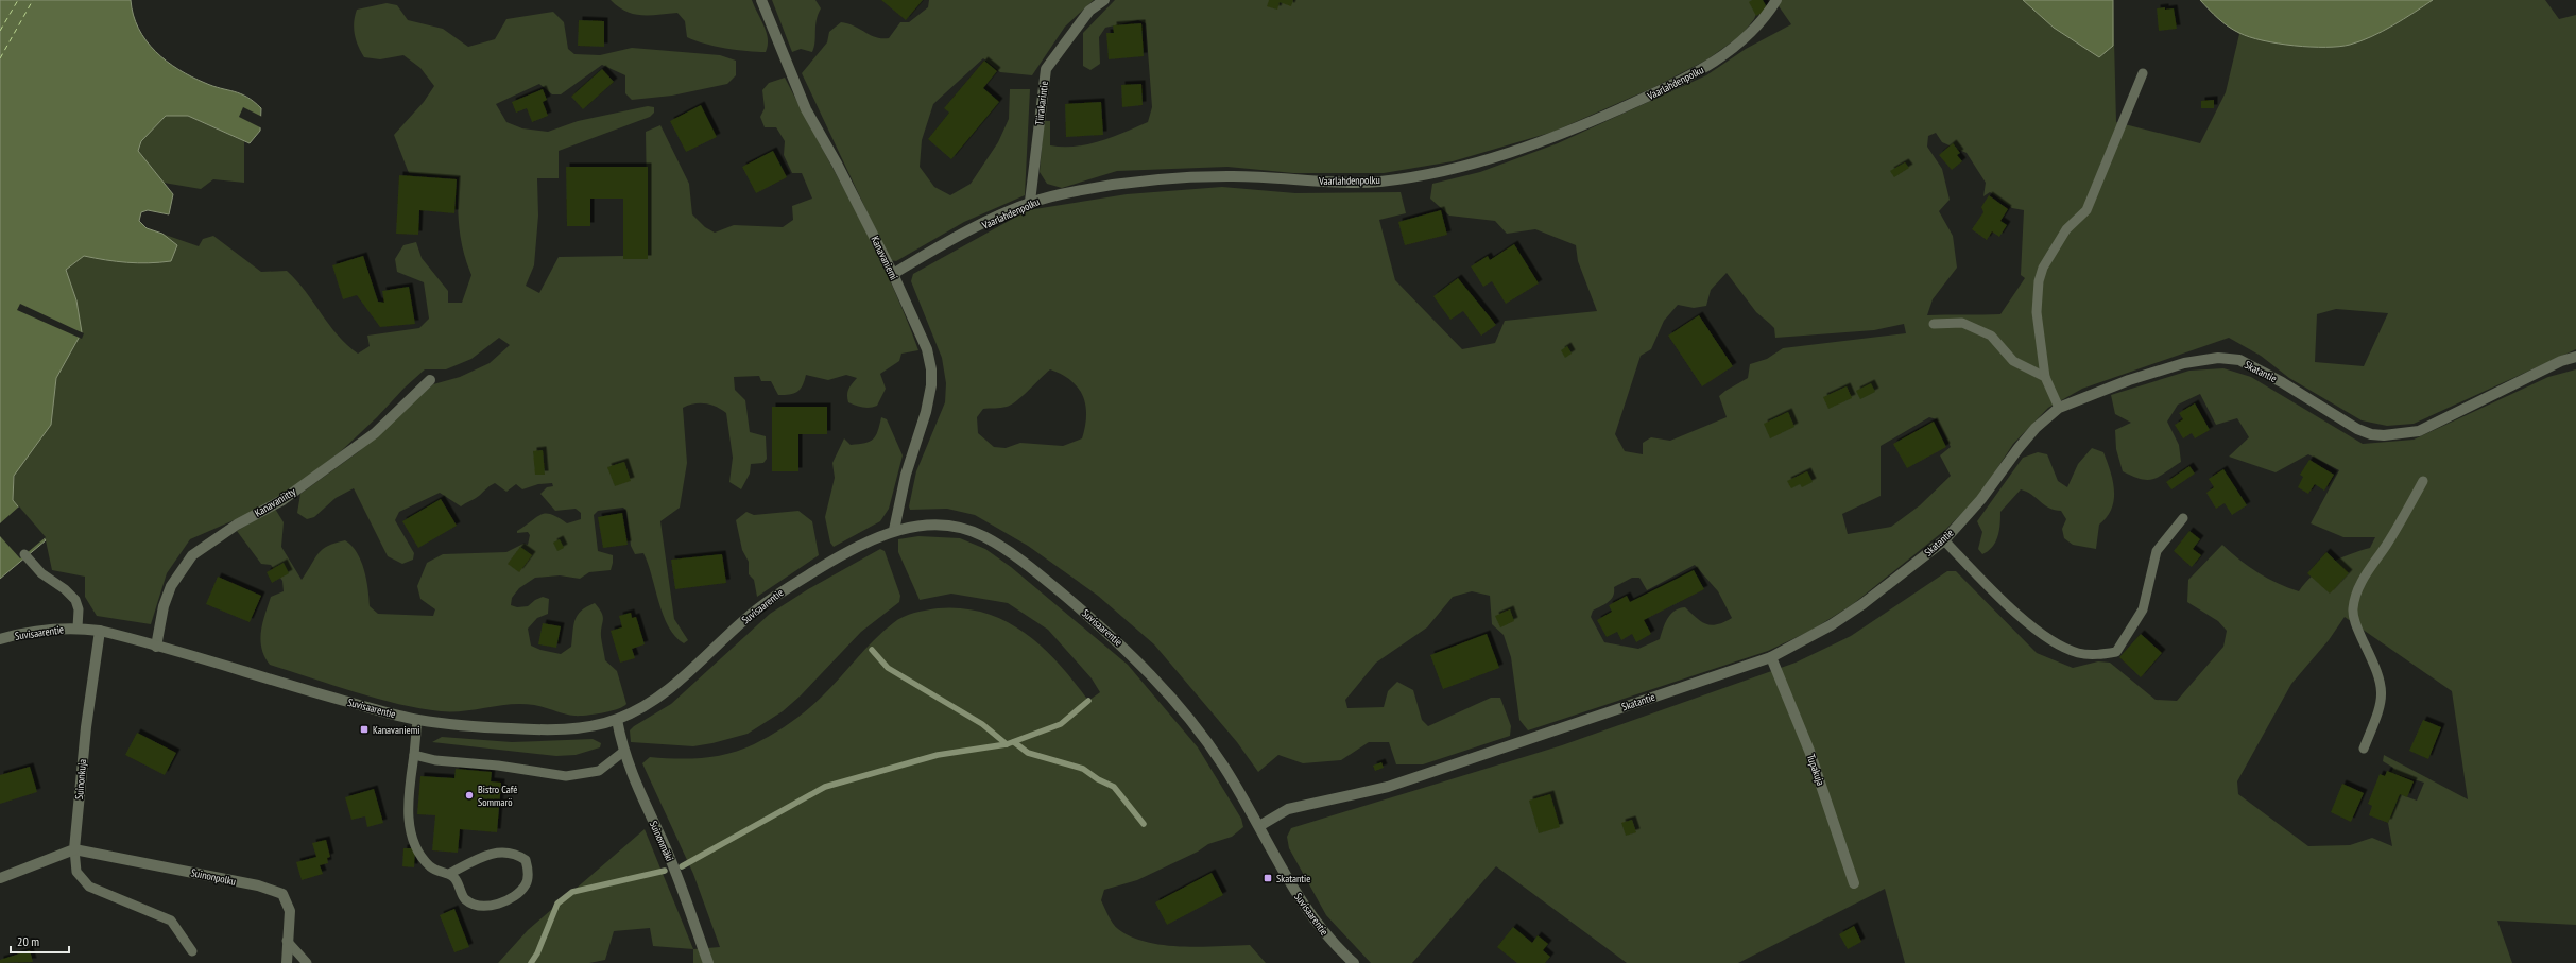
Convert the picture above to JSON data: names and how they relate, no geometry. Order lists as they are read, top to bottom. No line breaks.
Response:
{"streets":{"street":["Vaarlahdenpolku","Tiirakarintie","Kanavaniemi","Skatantie","Kanavaniitty","Suvisaarentie","Tupakuja","Suinonkuja","Suinonmäki","Suinonpolku"]},"crossings":[["Vaarlahdenpolku","Tiirakarintie"],["Vaarlahdenpolku","Kanavaniemi"],["Kanavaniemi","Suvisaarentie"],["Skatantie","Suvisaarentie"],["Skatantie","Tupakuja"],["Kanavaniitty","Suvisaarentie"],["Suvisaarentie","Suinonkuja"],["Suvisaarentie","Suinonmäki"],["Suinonkuja","Suinonpolku"]],"places":{"transit":["Kanavaniemi","Skatantie"],"other":["Bistro Café Sommarö"]},"scale_bar":"20 m"}
